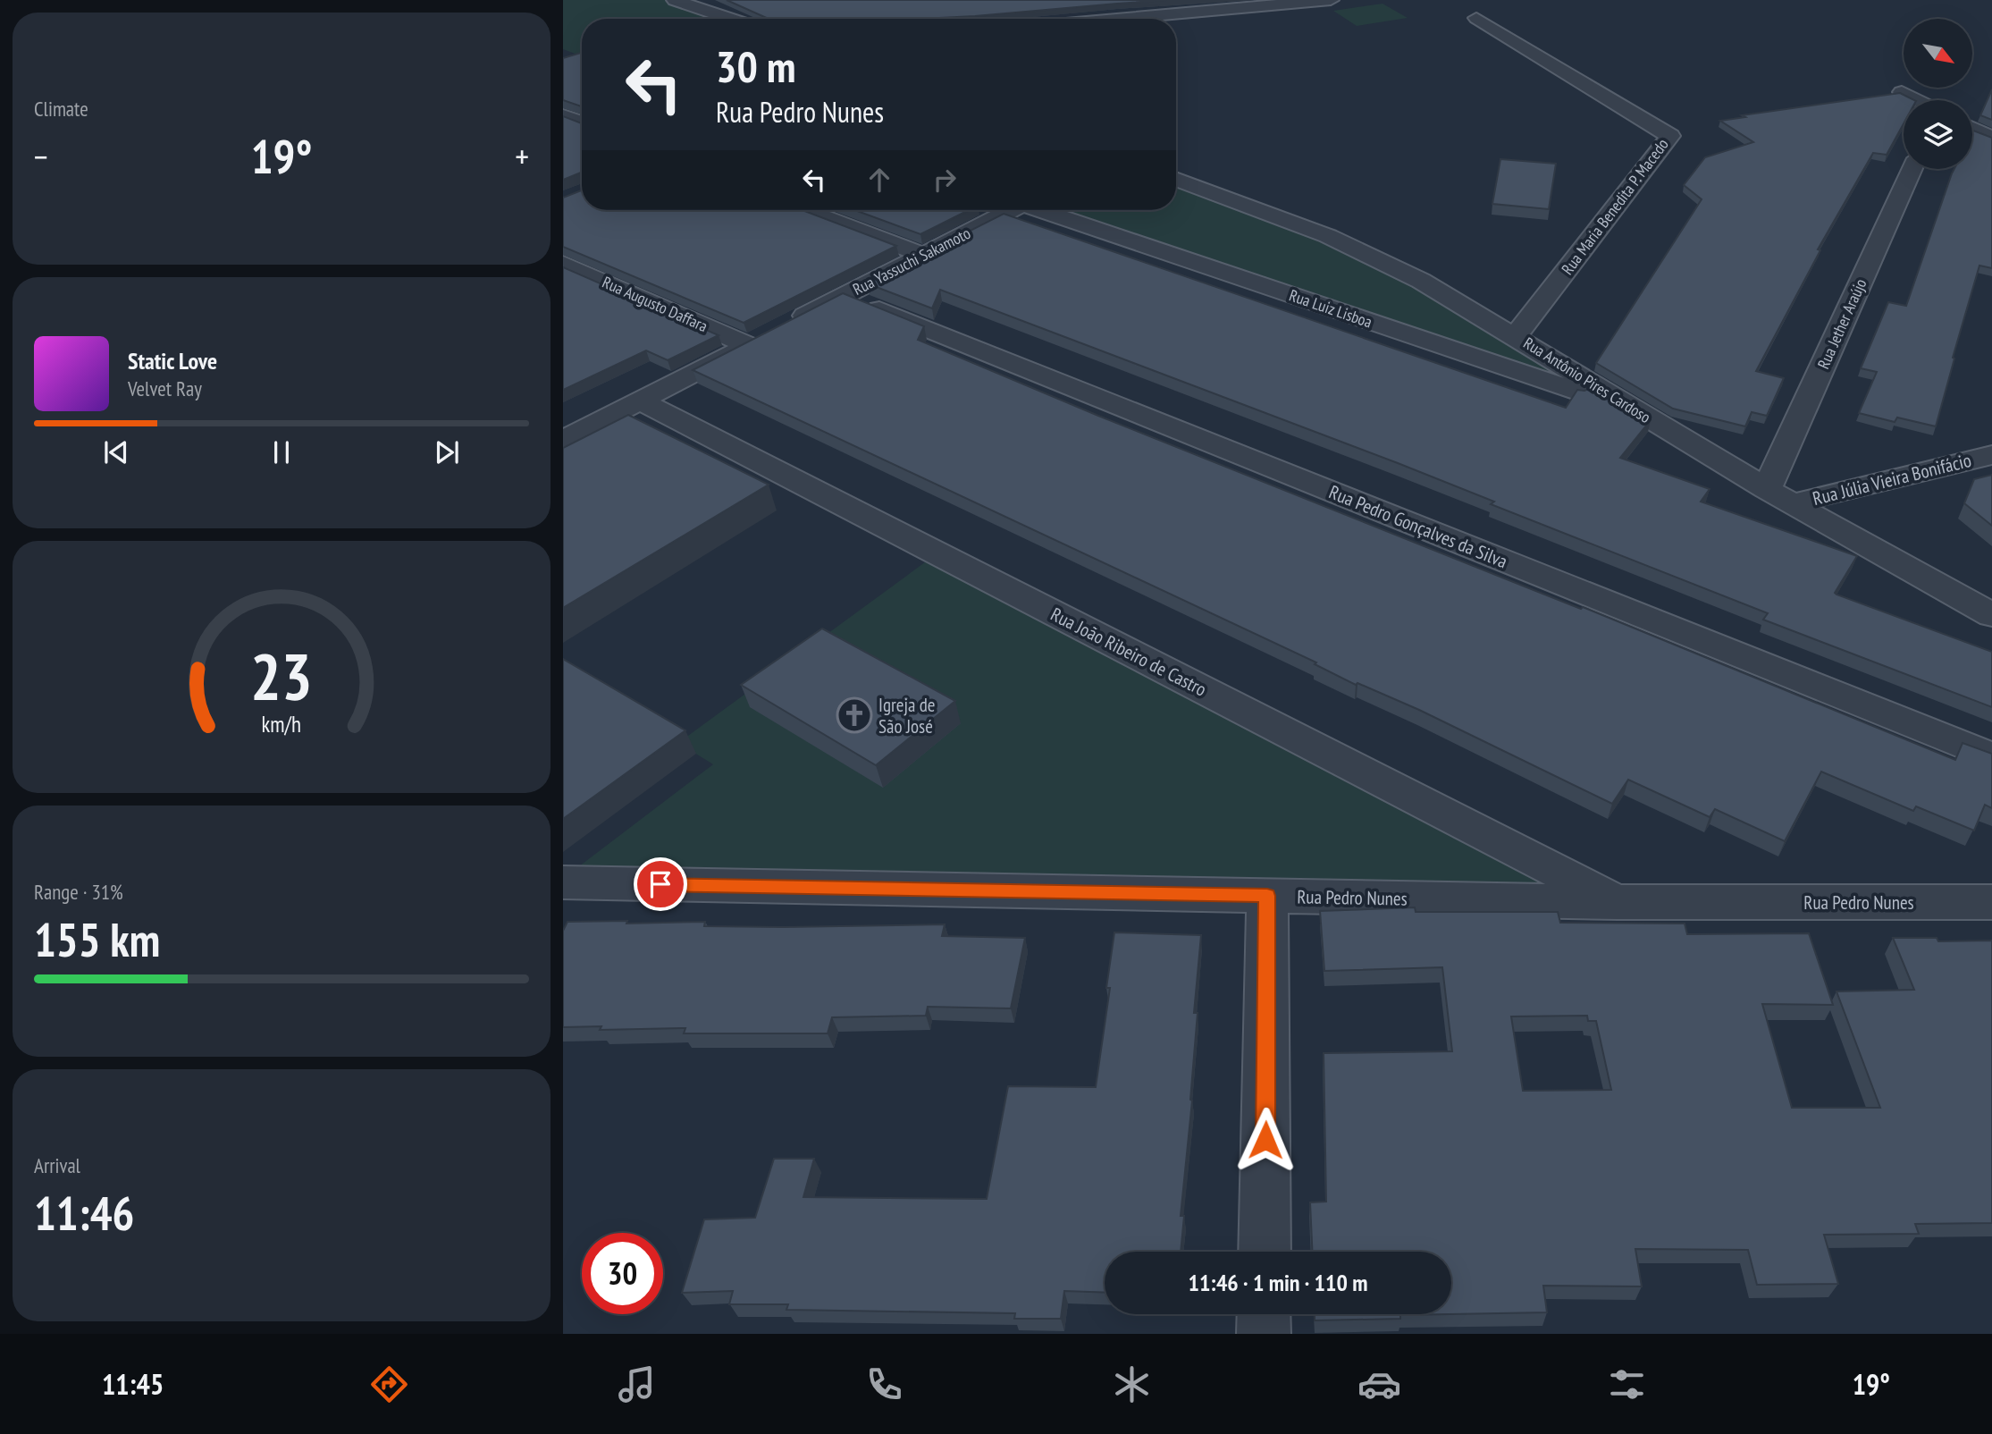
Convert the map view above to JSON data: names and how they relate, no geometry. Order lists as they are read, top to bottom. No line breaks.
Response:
{"streets":{"street":["Rua Maria Benedita P. Macedo","Rua Yassuchi Sakamoto","Rua Augusto Daffara","Rua Luiz Lisboa","Rua Jether Araújo","Rua Antônio Pires Cardoso","Rua Júlia Vieira Bonifácio","Rua Pedro Gonçalves da Silva","Rua João Ribeiro de Castro","Rua Pedro Nunes"]},"crossings":[["Rua Maria Benedita P. Macedo","Rua Antônio Pires Cardoso"],["Rua Yassuchi Sakamoto","Rua Augusto Daffara"],["Rua Yassuchi Sakamoto","Rua Pedro Gonçalves da Silva"],["Rua Yassuchi Sakamoto","Rua João Ribeiro de Castro"],["Rua Luiz Lisboa","Rua Antônio Pires Cardoso"],["Rua Jether Araújo","Rua Antônio Pires Cardoso"],["Rua Antônio Pires Cardoso","Rua Júlia Vieira Bonifácio"],["Rua João Ribeiro de Castro","Rua Pedro Nunes"]],"places":{"church":["Igreja de São José"]},"north":"bottom right","page":{"tile":["Climate",["Range · 31%","155 km"],["Arrival","11:46"]],"turn":["30 m","Rua Pedro Nunes"],"heat":["−","19°","+"],"song":["Static Love","Velvet Ray"],"limit":"30","trip":"11:46 · 1 min · 110 m","tabs":["11:45","19°"],"gauge":["23","km/h"]}}
